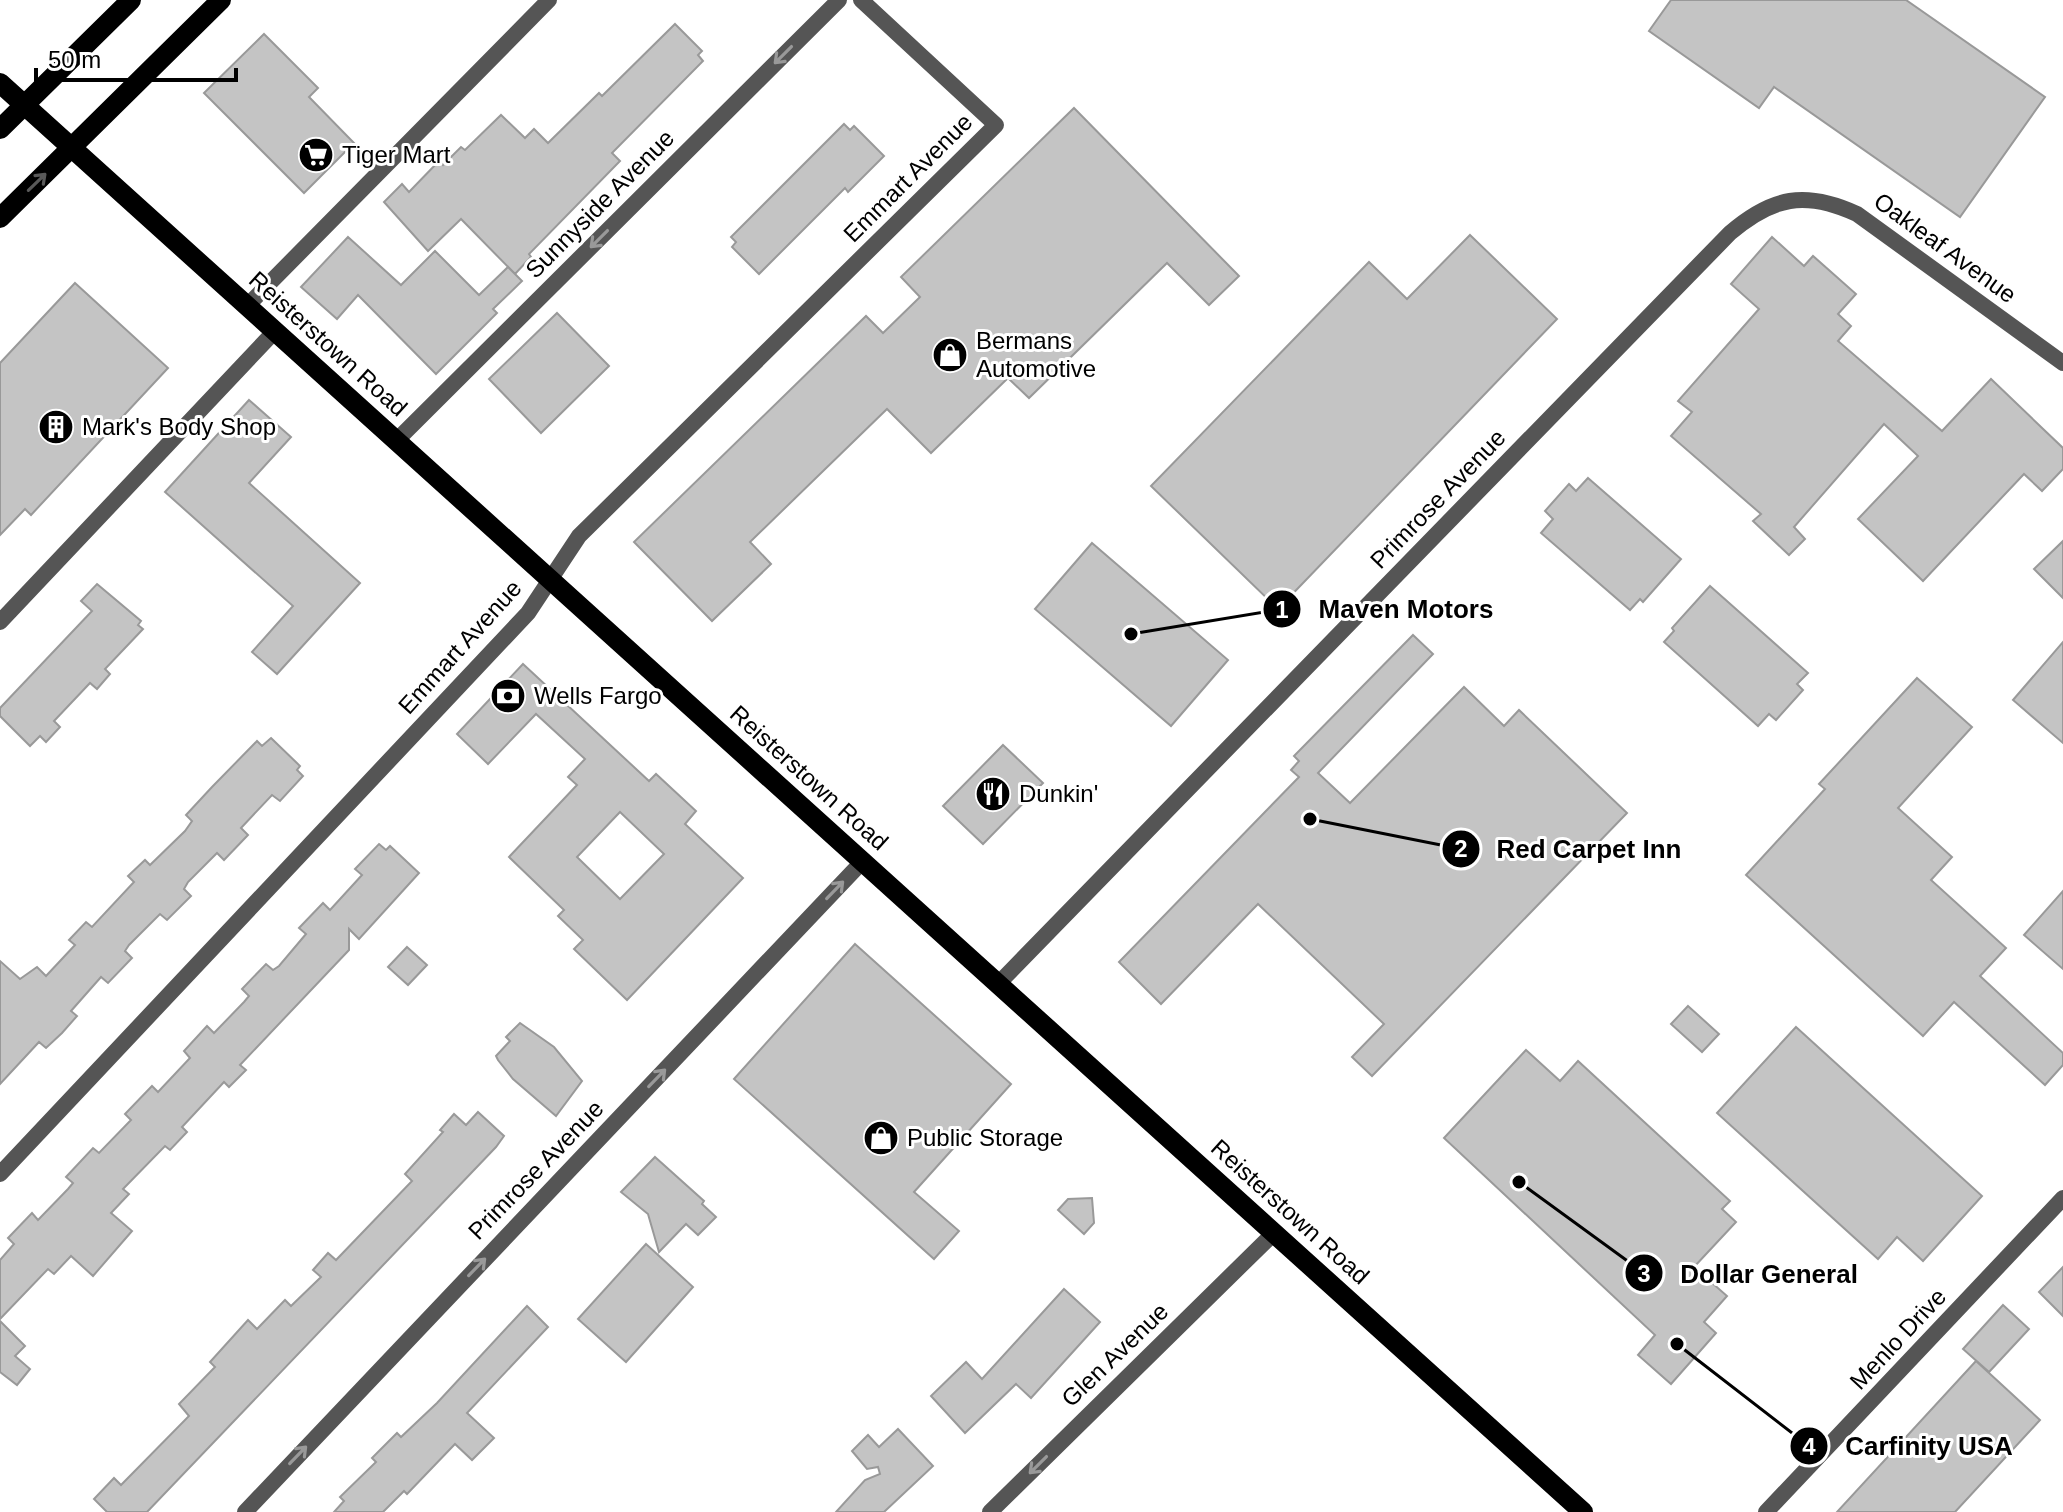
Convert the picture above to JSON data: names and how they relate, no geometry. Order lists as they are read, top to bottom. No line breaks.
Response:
{"streets":{"main road":["Reisterstown Road"],"street":["Emmart Avenue","Sunnyside Avenue","Oakleaf Avenue","Primrose Avenue","Menlo Drive","Glen Avenue"]},"crossings":[["Emmart Avenue","Reisterstown Road"],["Sunnyside Avenue","Reisterstown Road"],["Oakleaf Avenue","Primrose Avenue"],["Reisterstown Road","Primrose Avenue"],["Reisterstown Road","Glen Avenue"]],"one_way":["Sunnyside Avenue","Primrose Avenue","Glen Avenue"],"places":{"supermarket":["Tiger Mart"],"shop":["Bermans Automotive","Public Storage"],"building":["Mark's Body Shop"],"other":["Maven Motors","Red Carpet Inn","Dollar General","Carfinity USA"],"bank":["Wells Fargo"],"restaurant":["Dunkin'"]},"scale_bar":"50 m"}
